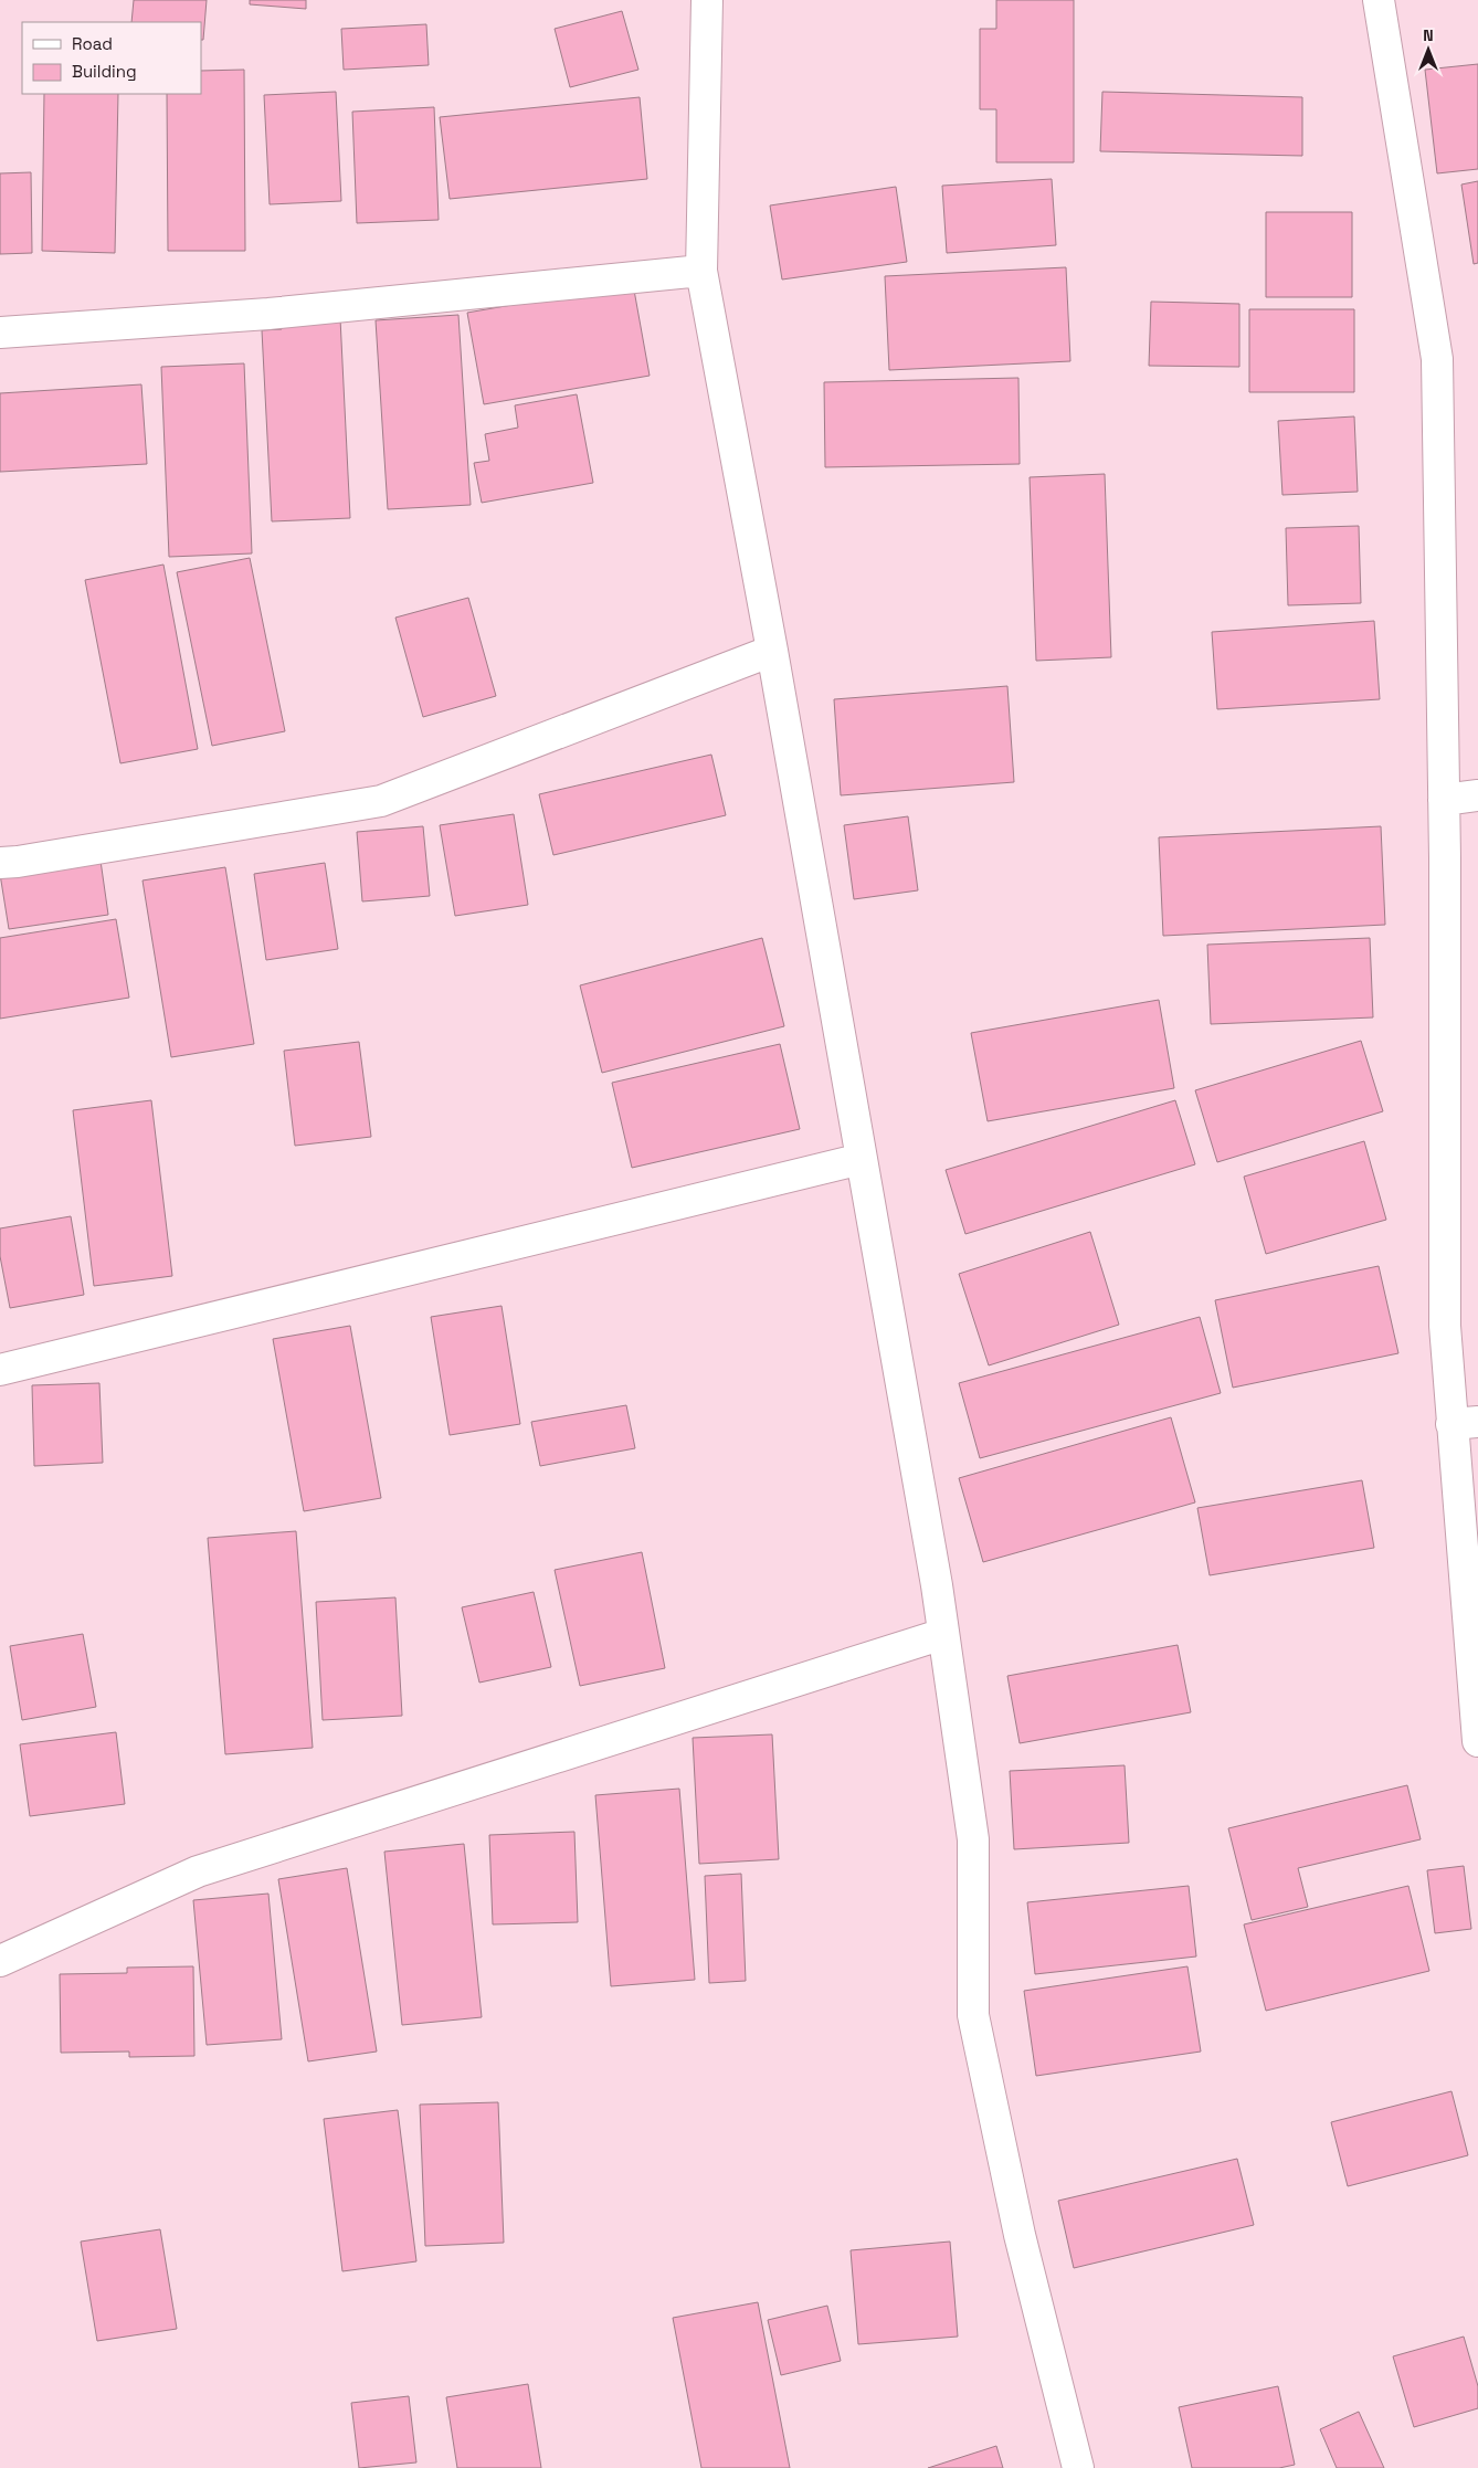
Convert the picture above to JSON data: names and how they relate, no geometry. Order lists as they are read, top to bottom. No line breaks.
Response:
{"legend":["Road","Building"],"north":"top"}
